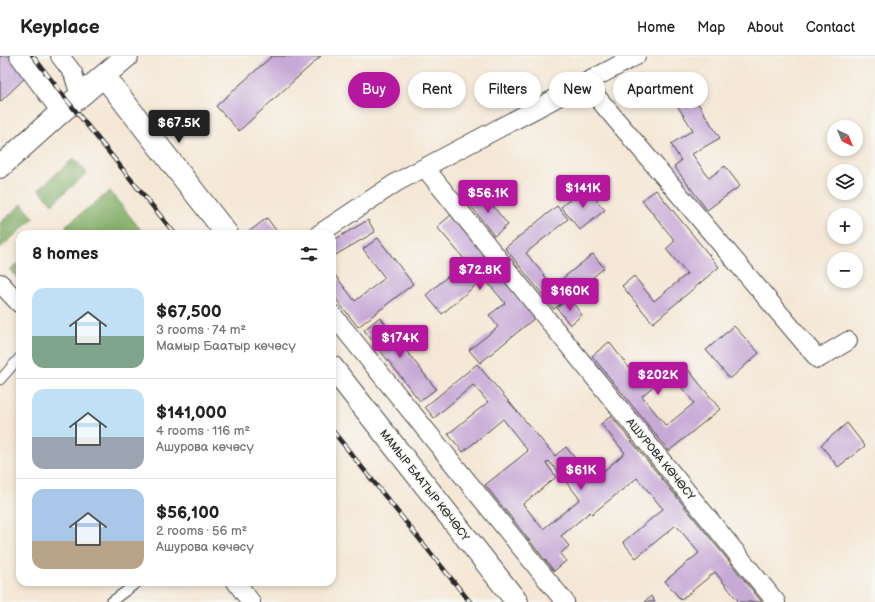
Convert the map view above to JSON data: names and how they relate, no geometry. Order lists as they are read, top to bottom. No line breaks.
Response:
{"streets":{"main road":["МАМЫР БААТЫР КӨЧӨСҮ"],"street":["АШУРОВА КӨЧӨСҮ"]},"north":"bottom right","page":{"header":"Keyplace","nav":["Home","Map","About","Contact"],"chip":["Buy","Rent","Filters","New","Apartment"],"price":["$67.5K","$141K","$56.1K","$72.8K","$160K","$174K","$202K","$61K"],"map_buttons":["+","−"],"heading":"8 homes","list":[{"name":"$67,500","note":"3 rooms · 74 m² · Мамыр Баатыр көчөсү"},{"name":"$141,000","note":"4 rooms · 116 m² · Ашурова көчөсү"},{"name":"$56,100","note":"2 rooms · 56 m² · Ашурова көчөсү"}]}}
